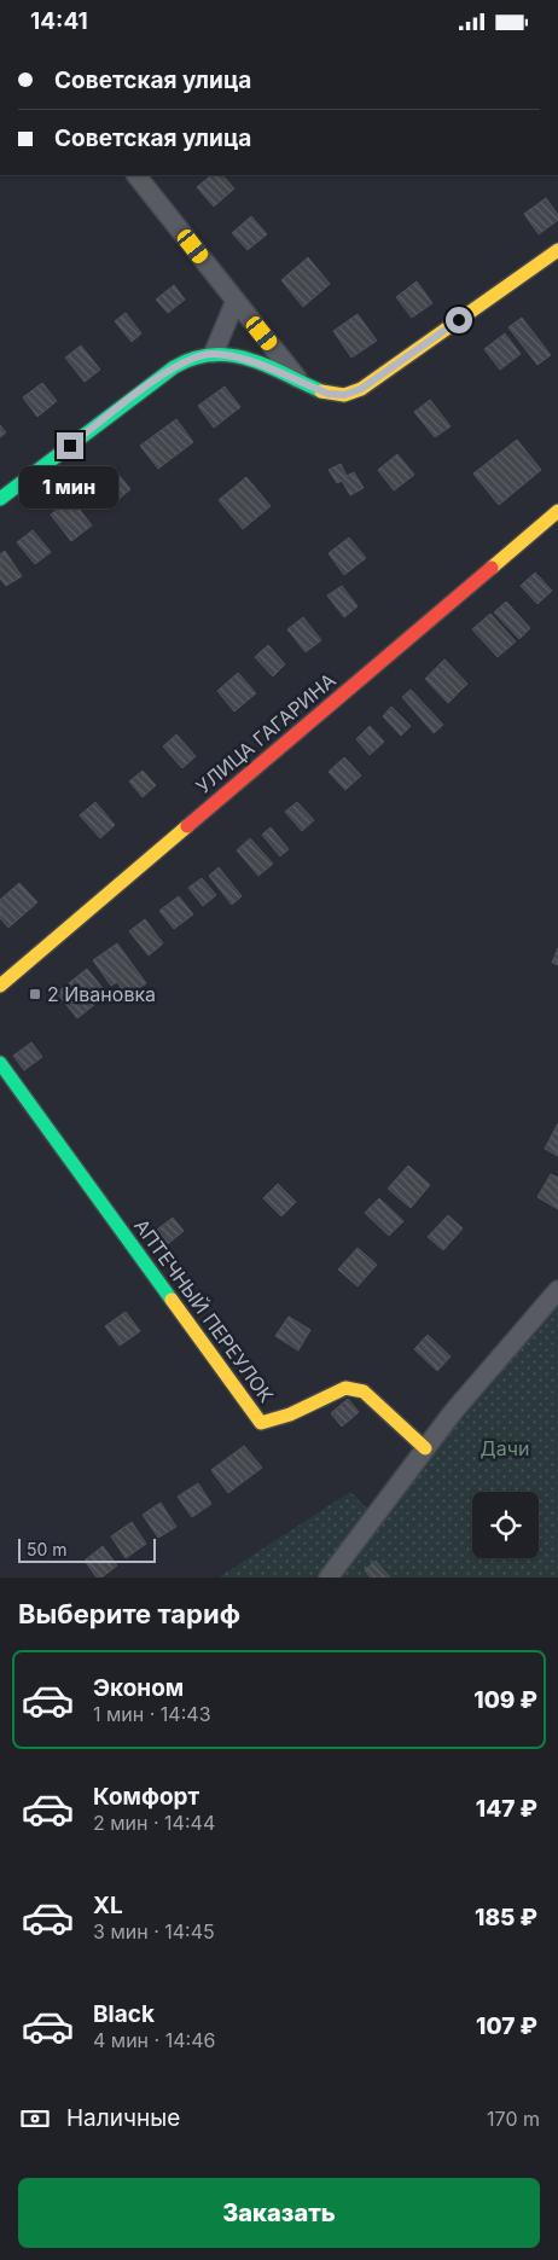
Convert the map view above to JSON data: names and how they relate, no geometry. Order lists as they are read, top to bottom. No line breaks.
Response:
{"streets":{"street":["УЛИЦА ГАГАРИНА","АПТЕЧНЫЙ ПЕРЕУЛОК"]},"parks":["Дачи"],"places":{"transit":["2 Ивановка"]},"scale_bar":"50 m","page":{"status":"14:41","banner":["Советская улица","Советская улица"],"bubble":"1 мин","scale":"50 m","heading":"Выберите тариф","list":[{"name":"Эконом","note":"1 мин · 14:43","value":"109 ₽"},{"name":"Комфорт","note":"2 мин · 14:44","value":"147 ₽"},{"name":"XL","note":"3 мин · 14:45","value":"185 ₽"},{"name":"Black","note":"4 мин · 14:46","value":"107 ₽"}],"pay":["Наличные","170 m"],"buttons":"Заказать"}}
